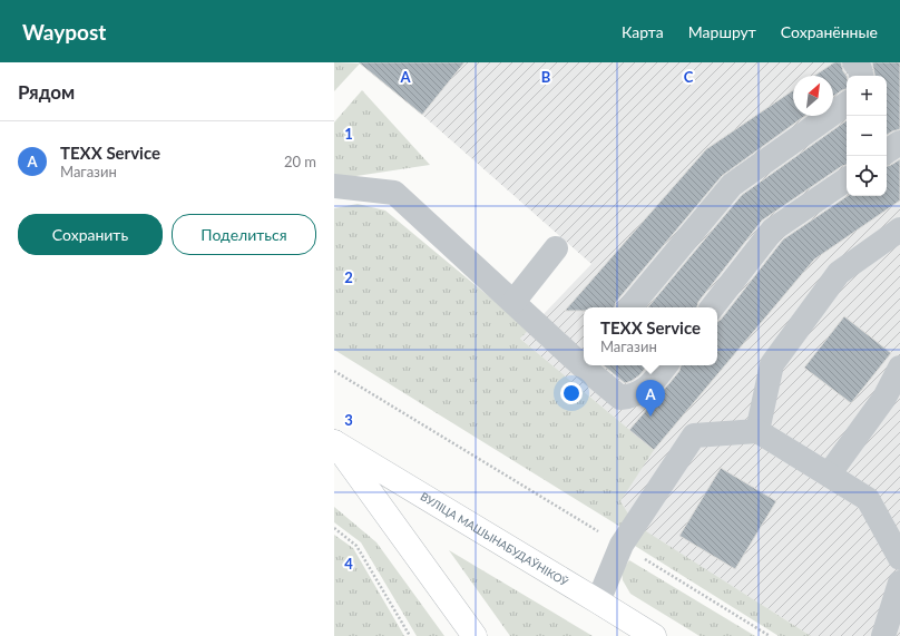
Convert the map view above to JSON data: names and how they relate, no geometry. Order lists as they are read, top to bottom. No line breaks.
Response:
{"streets":{"main road":["ВУЛІЦА МАШЫНАБУДАЎНІКОЎ"]},"north":"top right","page":{"header":"Waypost","nav":["Карта","Маршрут","Сохранённые"],"heading":"Рядом","map_buttons":["+","−"],"list":[{"mark":"A","name":"TEXX Service","note":"Магазин","value":"20 m"}],"buttons":["Сохранить","Поделиться"],"popup":["TEXX Service","Магазин"],"pins":"A"},"grid":{"columns":["A","B","C"],"rows":["1","2","3","4"]}}
